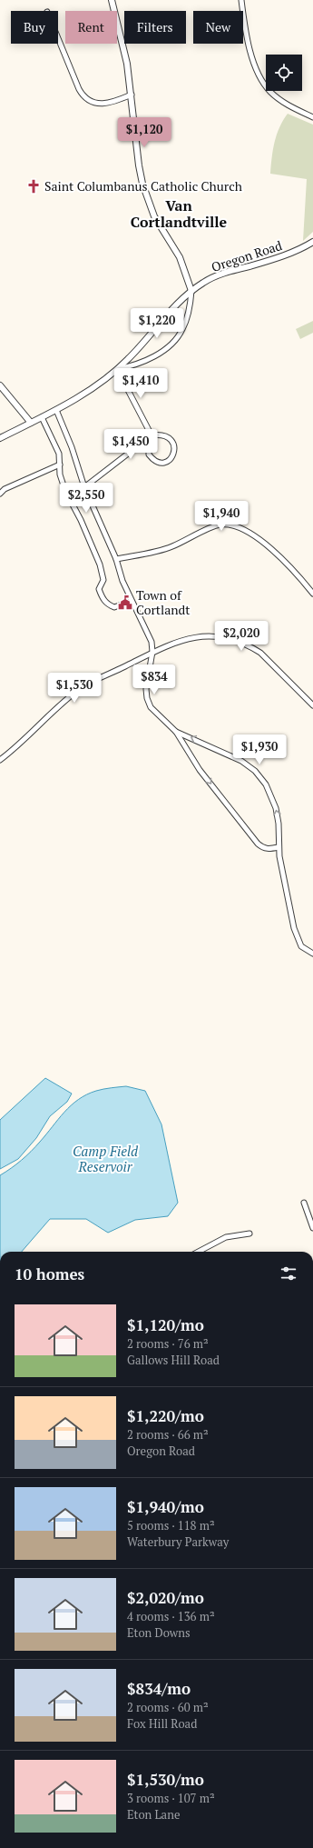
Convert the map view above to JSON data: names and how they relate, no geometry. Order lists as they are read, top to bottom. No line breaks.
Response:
{"streets":{"street":["Oregon Road"]},"districts":["Van Cortlandtville"],"water":["Camp Field Reservoir"],"places":{"church":["Saint Columbanus Catholic Church"],"public building":["Town of Cortlandt"]},"page":{"chip":["Buy","Rent","Filters","New"],"price":["$1,120","$1,220","$1,410","$1,450","$2,550","$1,940","$2,020","$834","$1,530","$1,930"],"heading":"10 homes","list":[{"name":"$1,120/mo","note":"2 rooms · 76 m² · Gallows Hill Road"},{"name":"$1,220/mo","note":"2 rooms · 66 m² · Oregon Road"},{"name":"$1,940/mo","note":"5 rooms · 118 m² · Waterbury Parkway"},{"name":"$2,020/mo","note":"4 rooms · 136 m² · Eton Downs"},{"name":"$834/mo","note":"2 rooms · 60 m² · Fox Hill Road"},{"name":"$1,530/mo","note":"3 rooms · 107 m² · Eton Lane"}]}}
